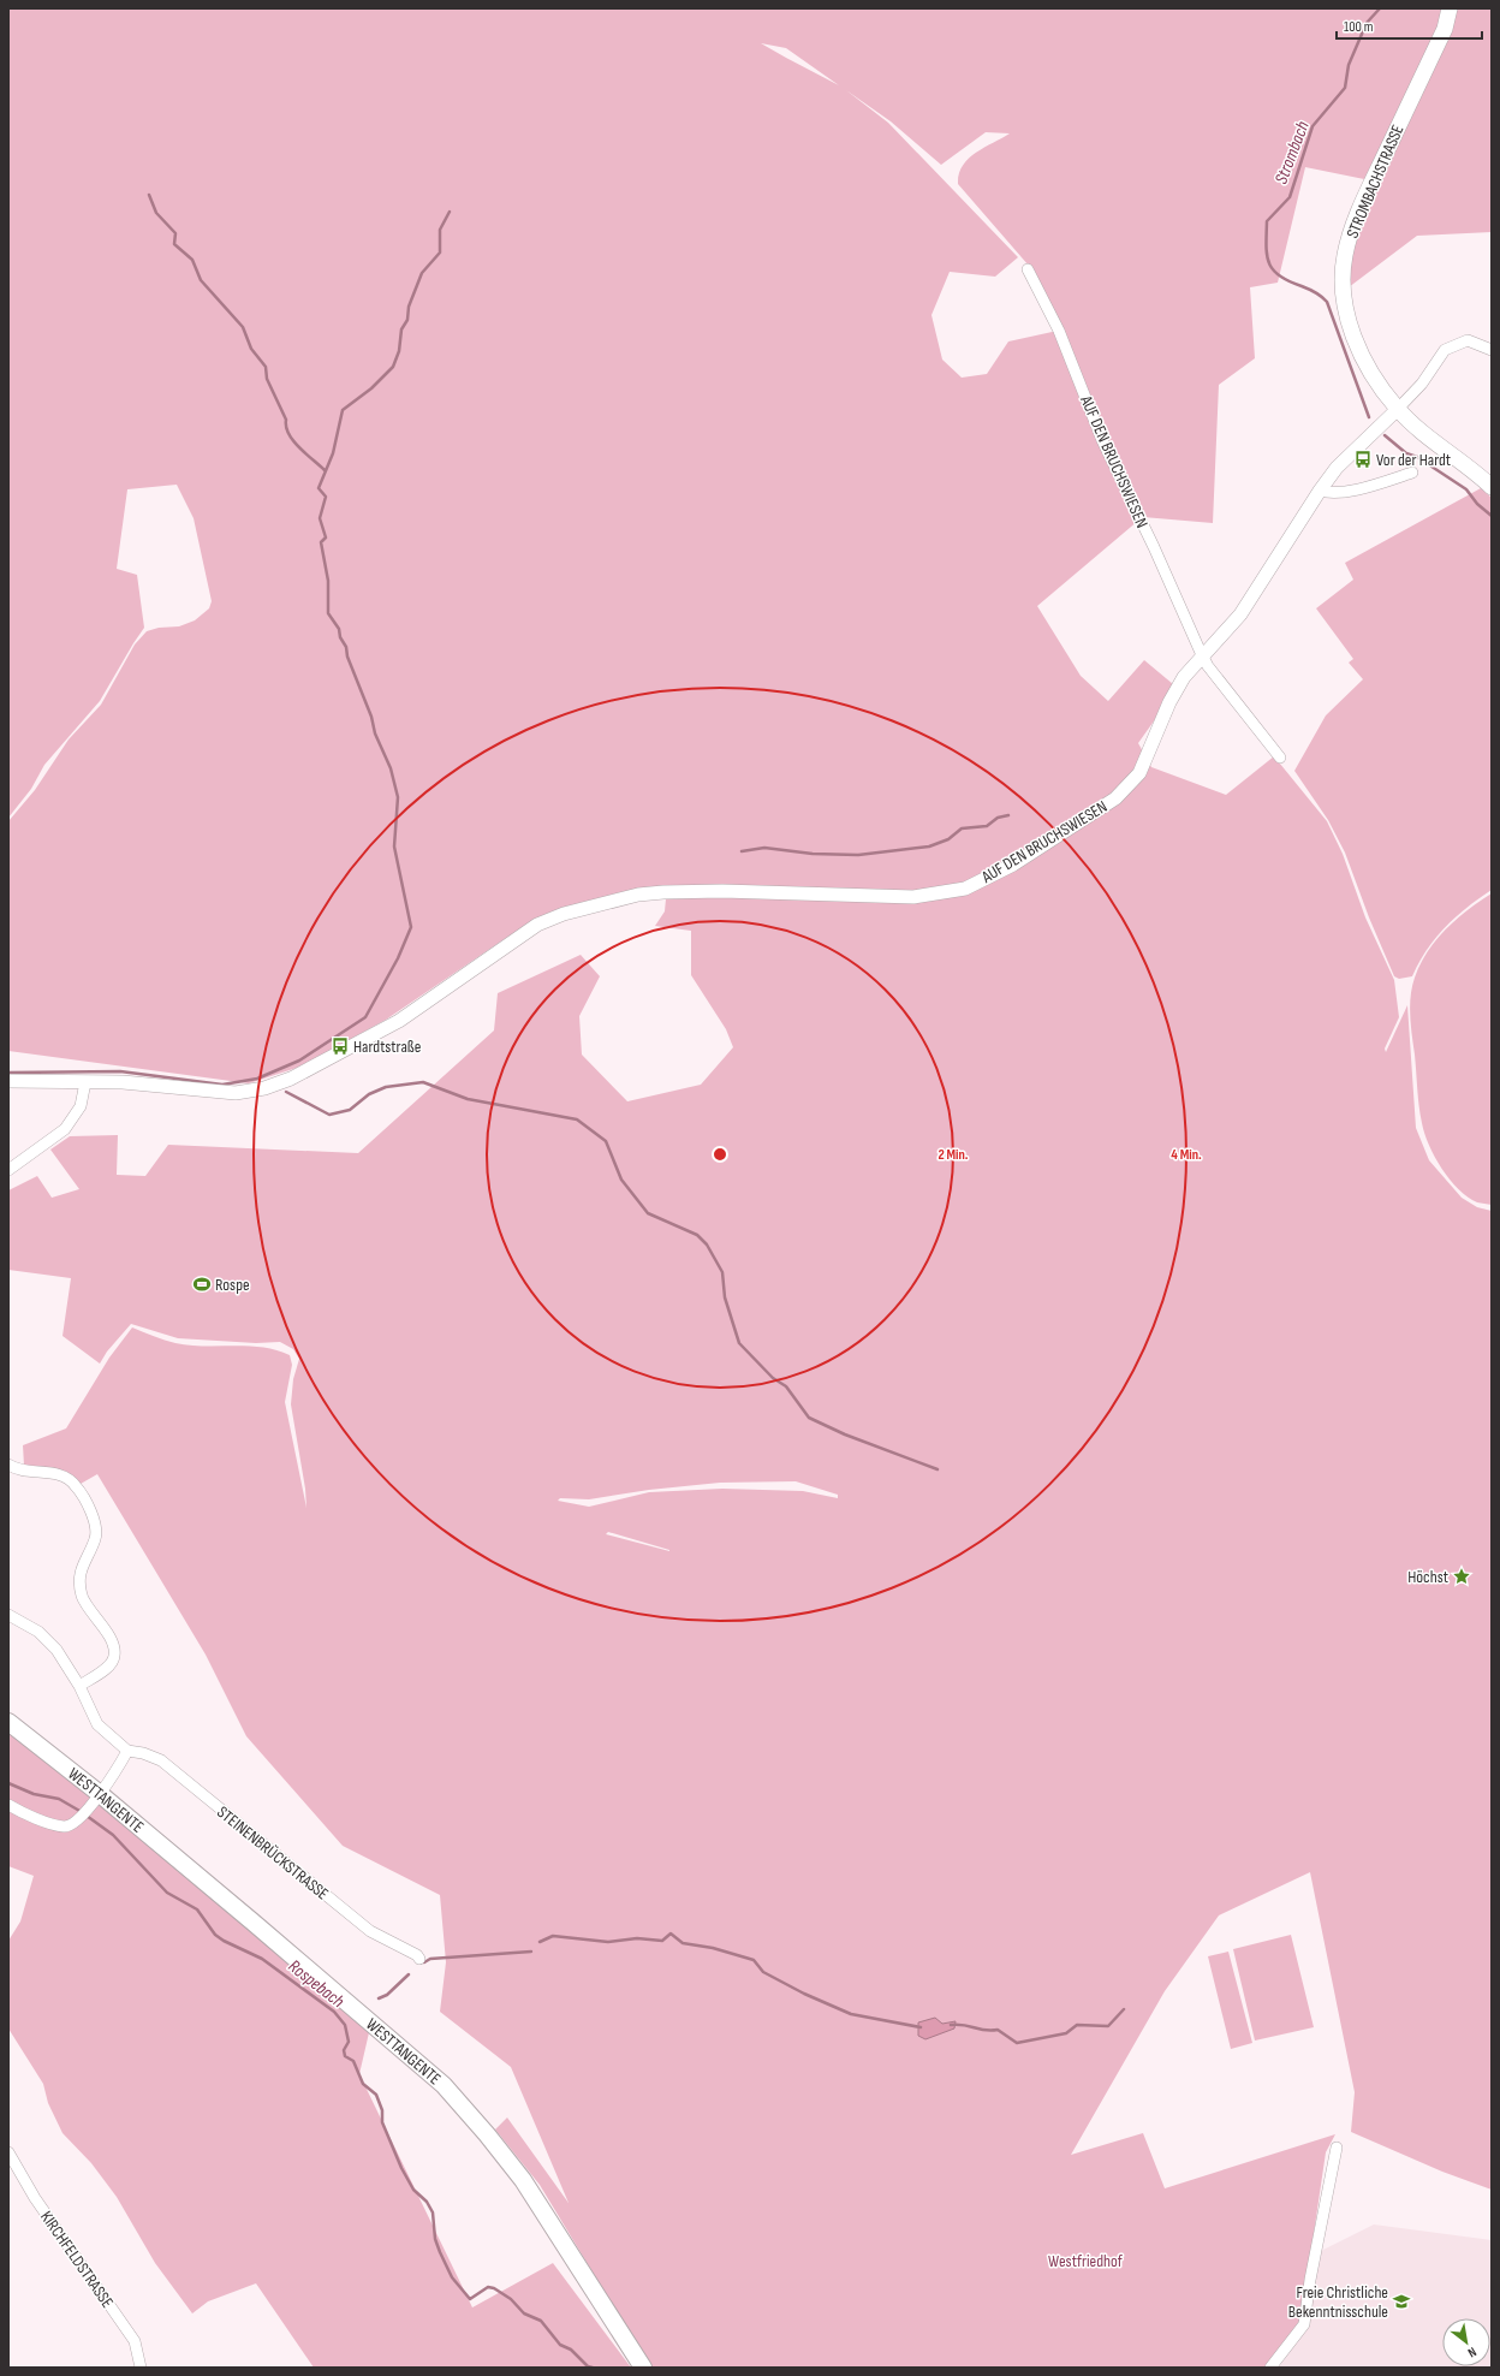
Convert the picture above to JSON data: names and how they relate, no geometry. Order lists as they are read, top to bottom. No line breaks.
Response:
{"streets":{"main road":["STROMBACHSTRASSE","WESTTANGENTE"],"street":["AUF DEN BRUCHSWIESEN","STEINENBRÜCKSTRASSE","KIRCHFELDSTRASSE"]},"crossings":[["STROMBACHSTRASSE","AUF DEN BRUCHSWIESEN"]],"water":["Strombach","Rospebach"],"parks":["Westfriedhof"],"places":{"bus stop":["Vor der Hardt","Hardtstraße"],"sports":["Rospe"],"place":["Höchst"],"school or university":["Freie Christliche Bekenntnisschule"]},"scale_bar":"100 m","north":"bottom right","rings":["2 Min.","4 Min."]}
